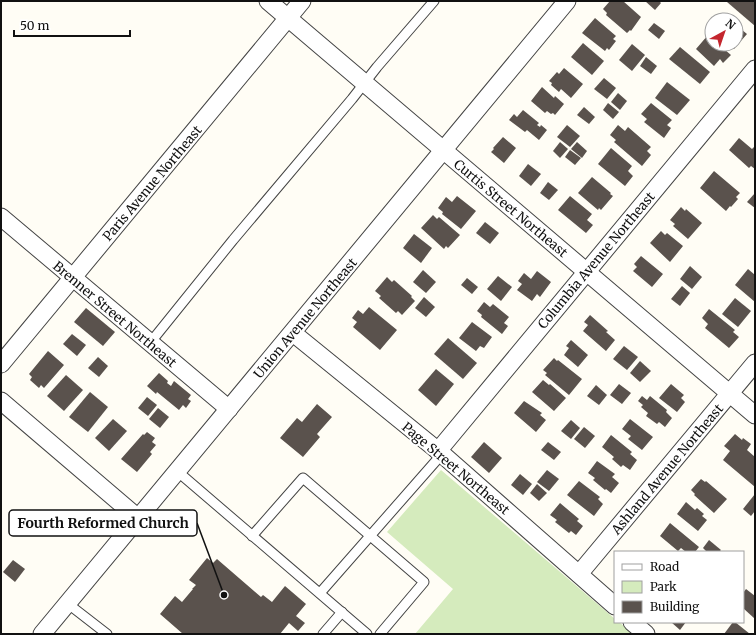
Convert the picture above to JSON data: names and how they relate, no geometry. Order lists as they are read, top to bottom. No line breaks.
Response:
{"streets":{"street":["Paris Avenue Northeast","Curtis Street Northeast","Columbia Avenue Northeast","Brenner Street Northeast","Union Avenue Northeast","Page Street Northeast","Ashland Avenue Northeast"]},"crossings":[["Paris Avenue Northeast","Curtis Street Northeast"],["Paris Avenue Northeast","Brenner Street Northeast"],["Curtis Street Northeast","Columbia Avenue Northeast"],["Curtis Street Northeast","Union Avenue Northeast"],["Curtis Street Northeast","Ashland Avenue Northeast"],["Columbia Avenue Northeast","Page Street Northeast"],["Brenner Street Northeast","Union Avenue Northeast"],["Union Avenue Northeast","Page Street Northeast"],["Page Street Northeast","Ashland Avenue Northeast"]],"places":["Fourth Reformed Church"],"legend":["Road","Park","Building"],"scale_bar":"50 m","north":"top right"}
